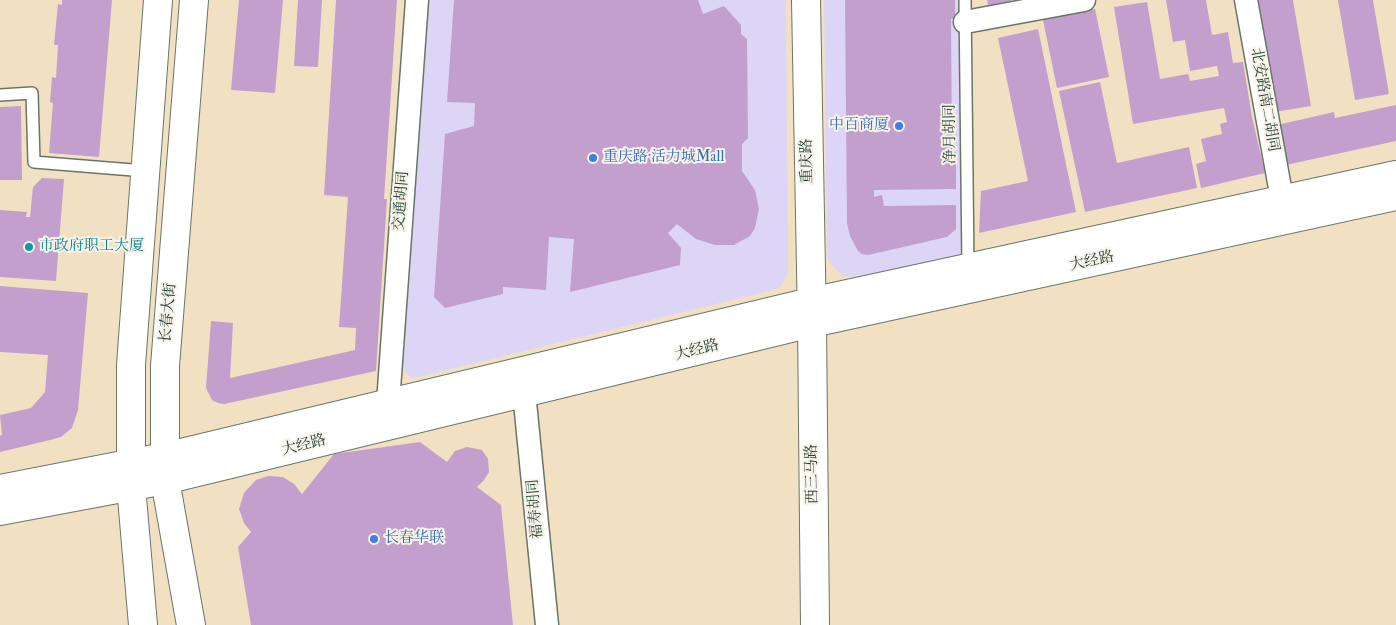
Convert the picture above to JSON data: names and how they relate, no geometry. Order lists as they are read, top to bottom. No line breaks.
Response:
{"streets":{"main road":["重庆路","大经路","长春大街","西三马路"],"street":["北安路南二胡同","交通胡同","福寿胡同"],"lane":["净月胡同"]},"crossings":[["北安路南二胡同","大经路"],["净月胡同","大经路"],["重庆路","大经路"],["重庆路","西三马路"],["交通胡同","大经路"],["大经路","长春大街"],["大经路","西三马路"],["大经路","福寿胡同"]],"places":["中百商厦","重庆路·活力城Mall","市政府职工大厦","长春华联"]}
